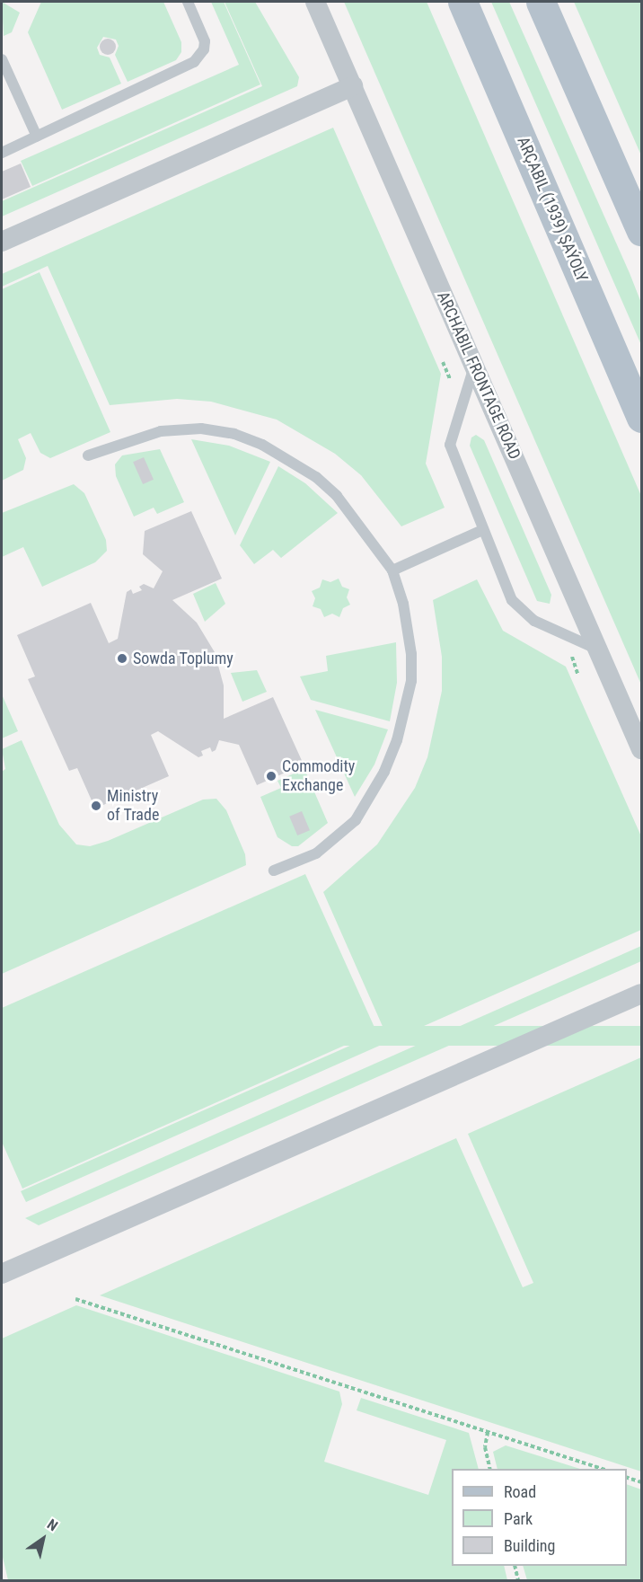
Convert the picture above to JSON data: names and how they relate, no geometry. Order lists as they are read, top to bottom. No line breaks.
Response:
{"streets":{"main road":["ARÇABIL (1939) ŞAÝOLY"],"street":["ARCHABIL FRONTAGE ROAD"]},"places":["Sowda Toplumy","Commodity Exchange","Ministry of Trade"],"legend":["Road","Park","Building"],"north":"top right"}
